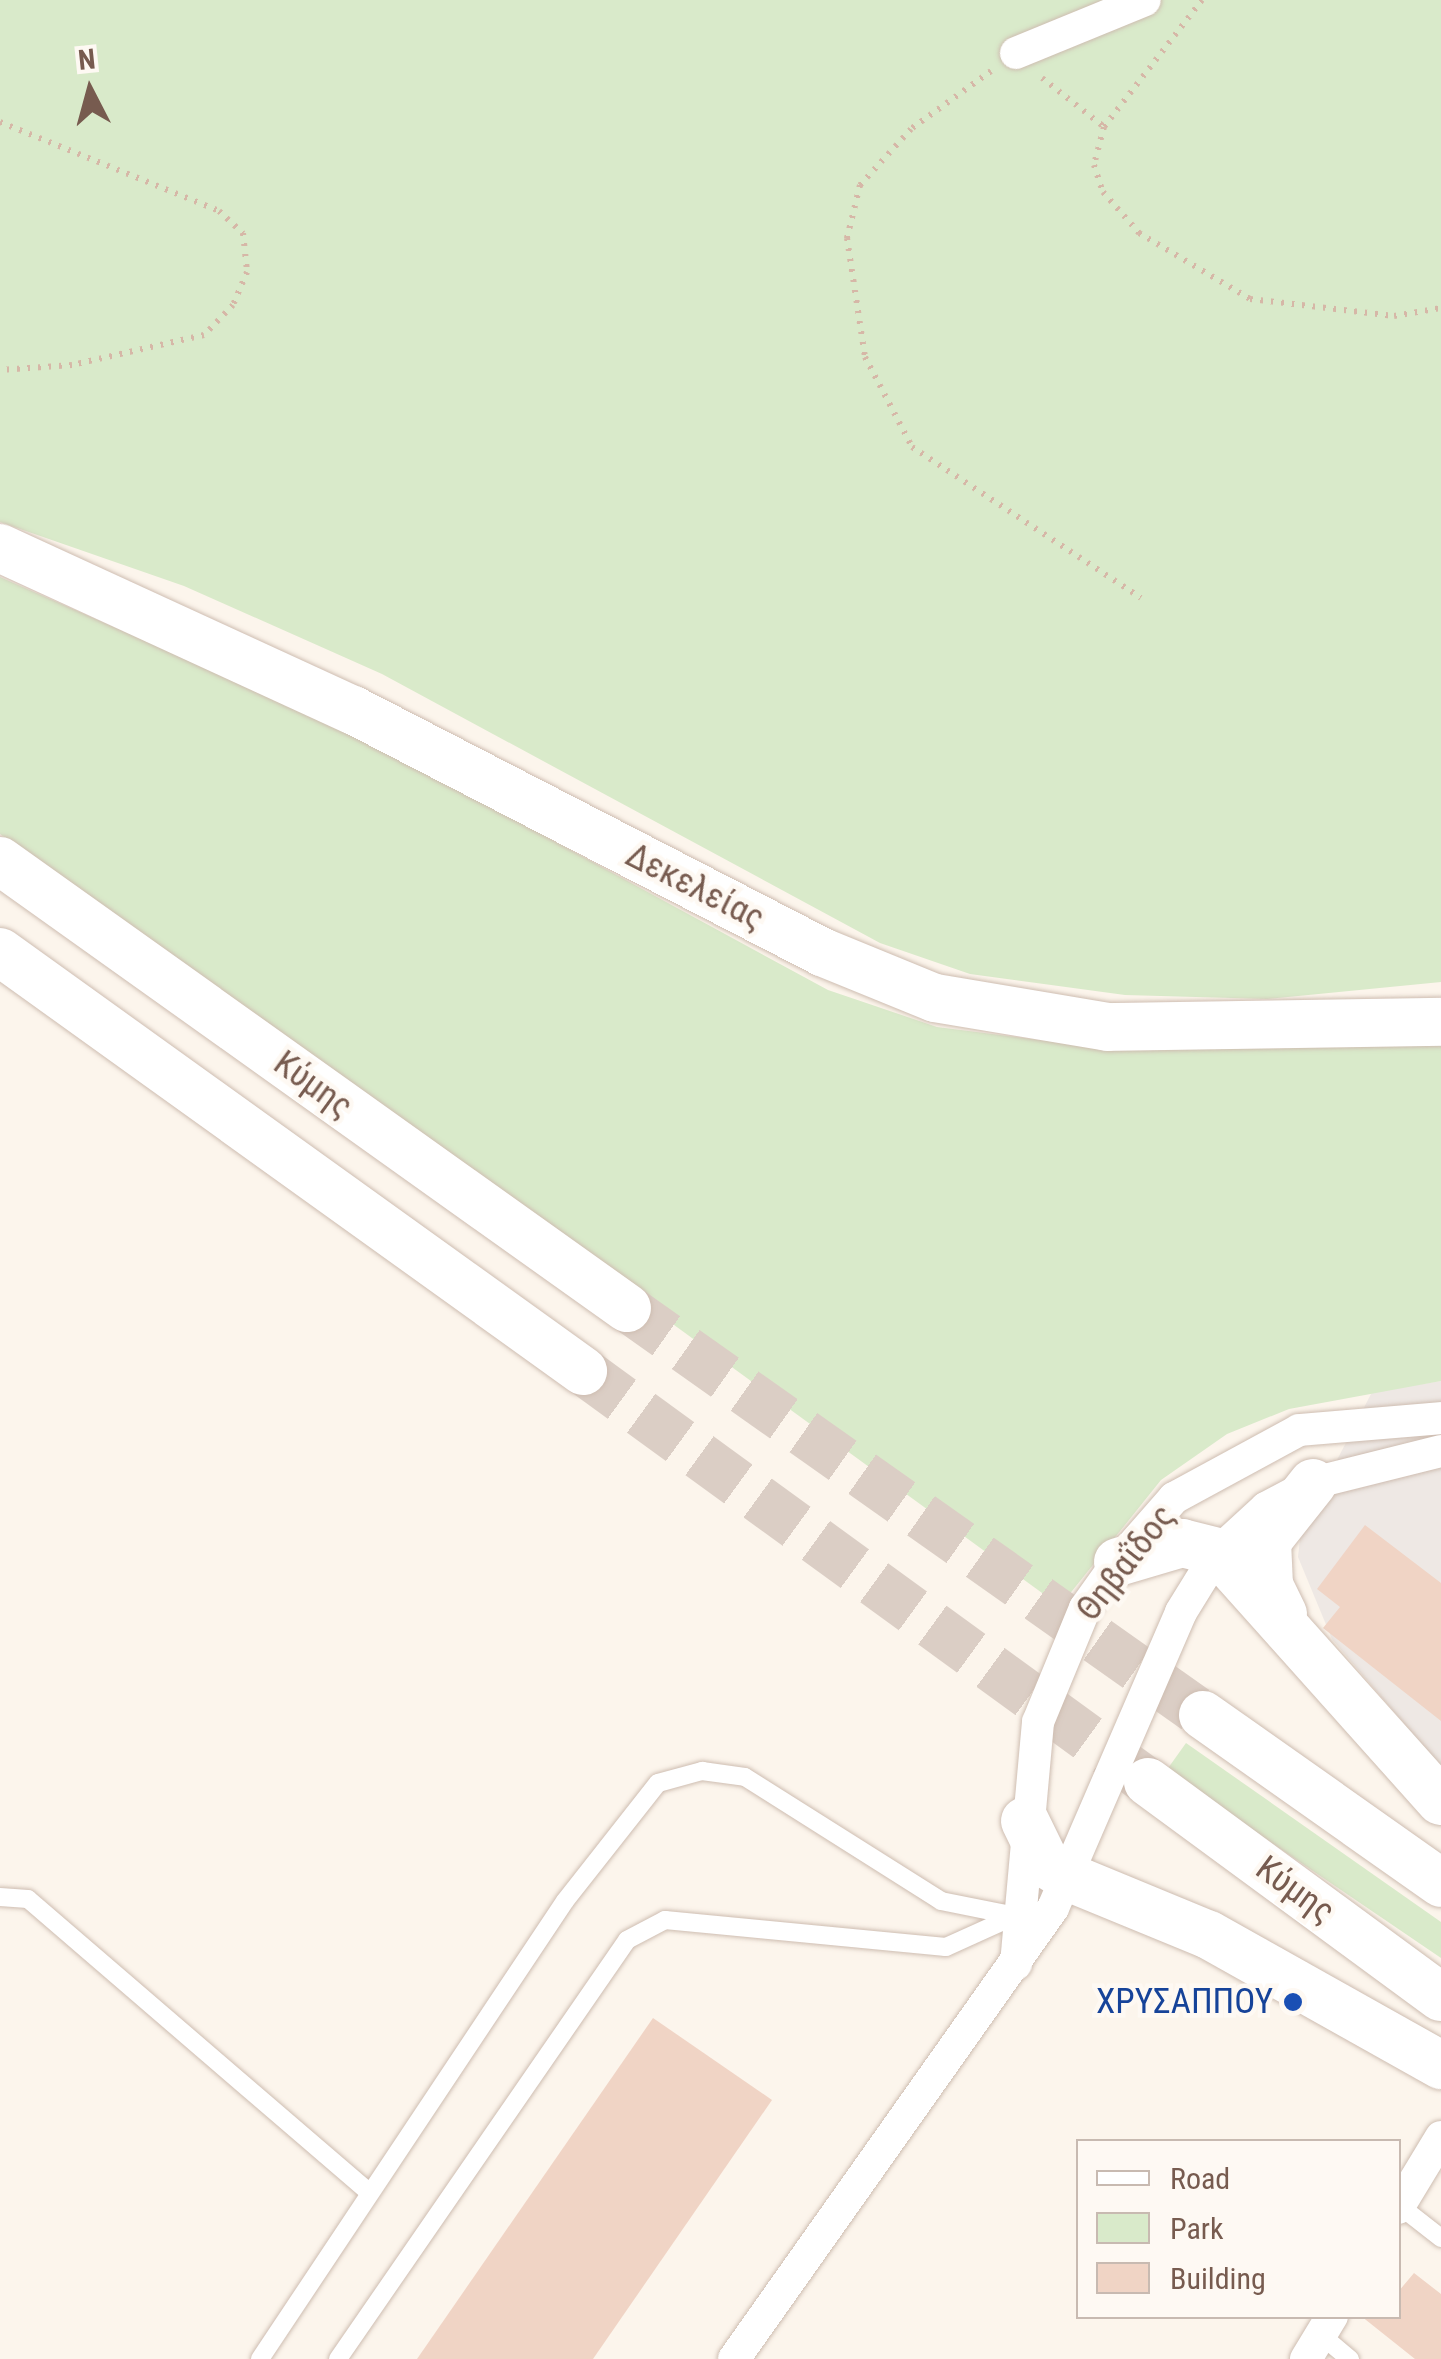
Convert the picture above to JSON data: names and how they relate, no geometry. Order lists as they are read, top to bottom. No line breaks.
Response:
{"streets":{"main road":["Δεκελείας","Κύμης"],"street":["Θηβαΐδος"]},"places":["ΧΡΥΣΑΠΠΟΥ"],"legend":["Road","Park","Building"],"north":"top"}
